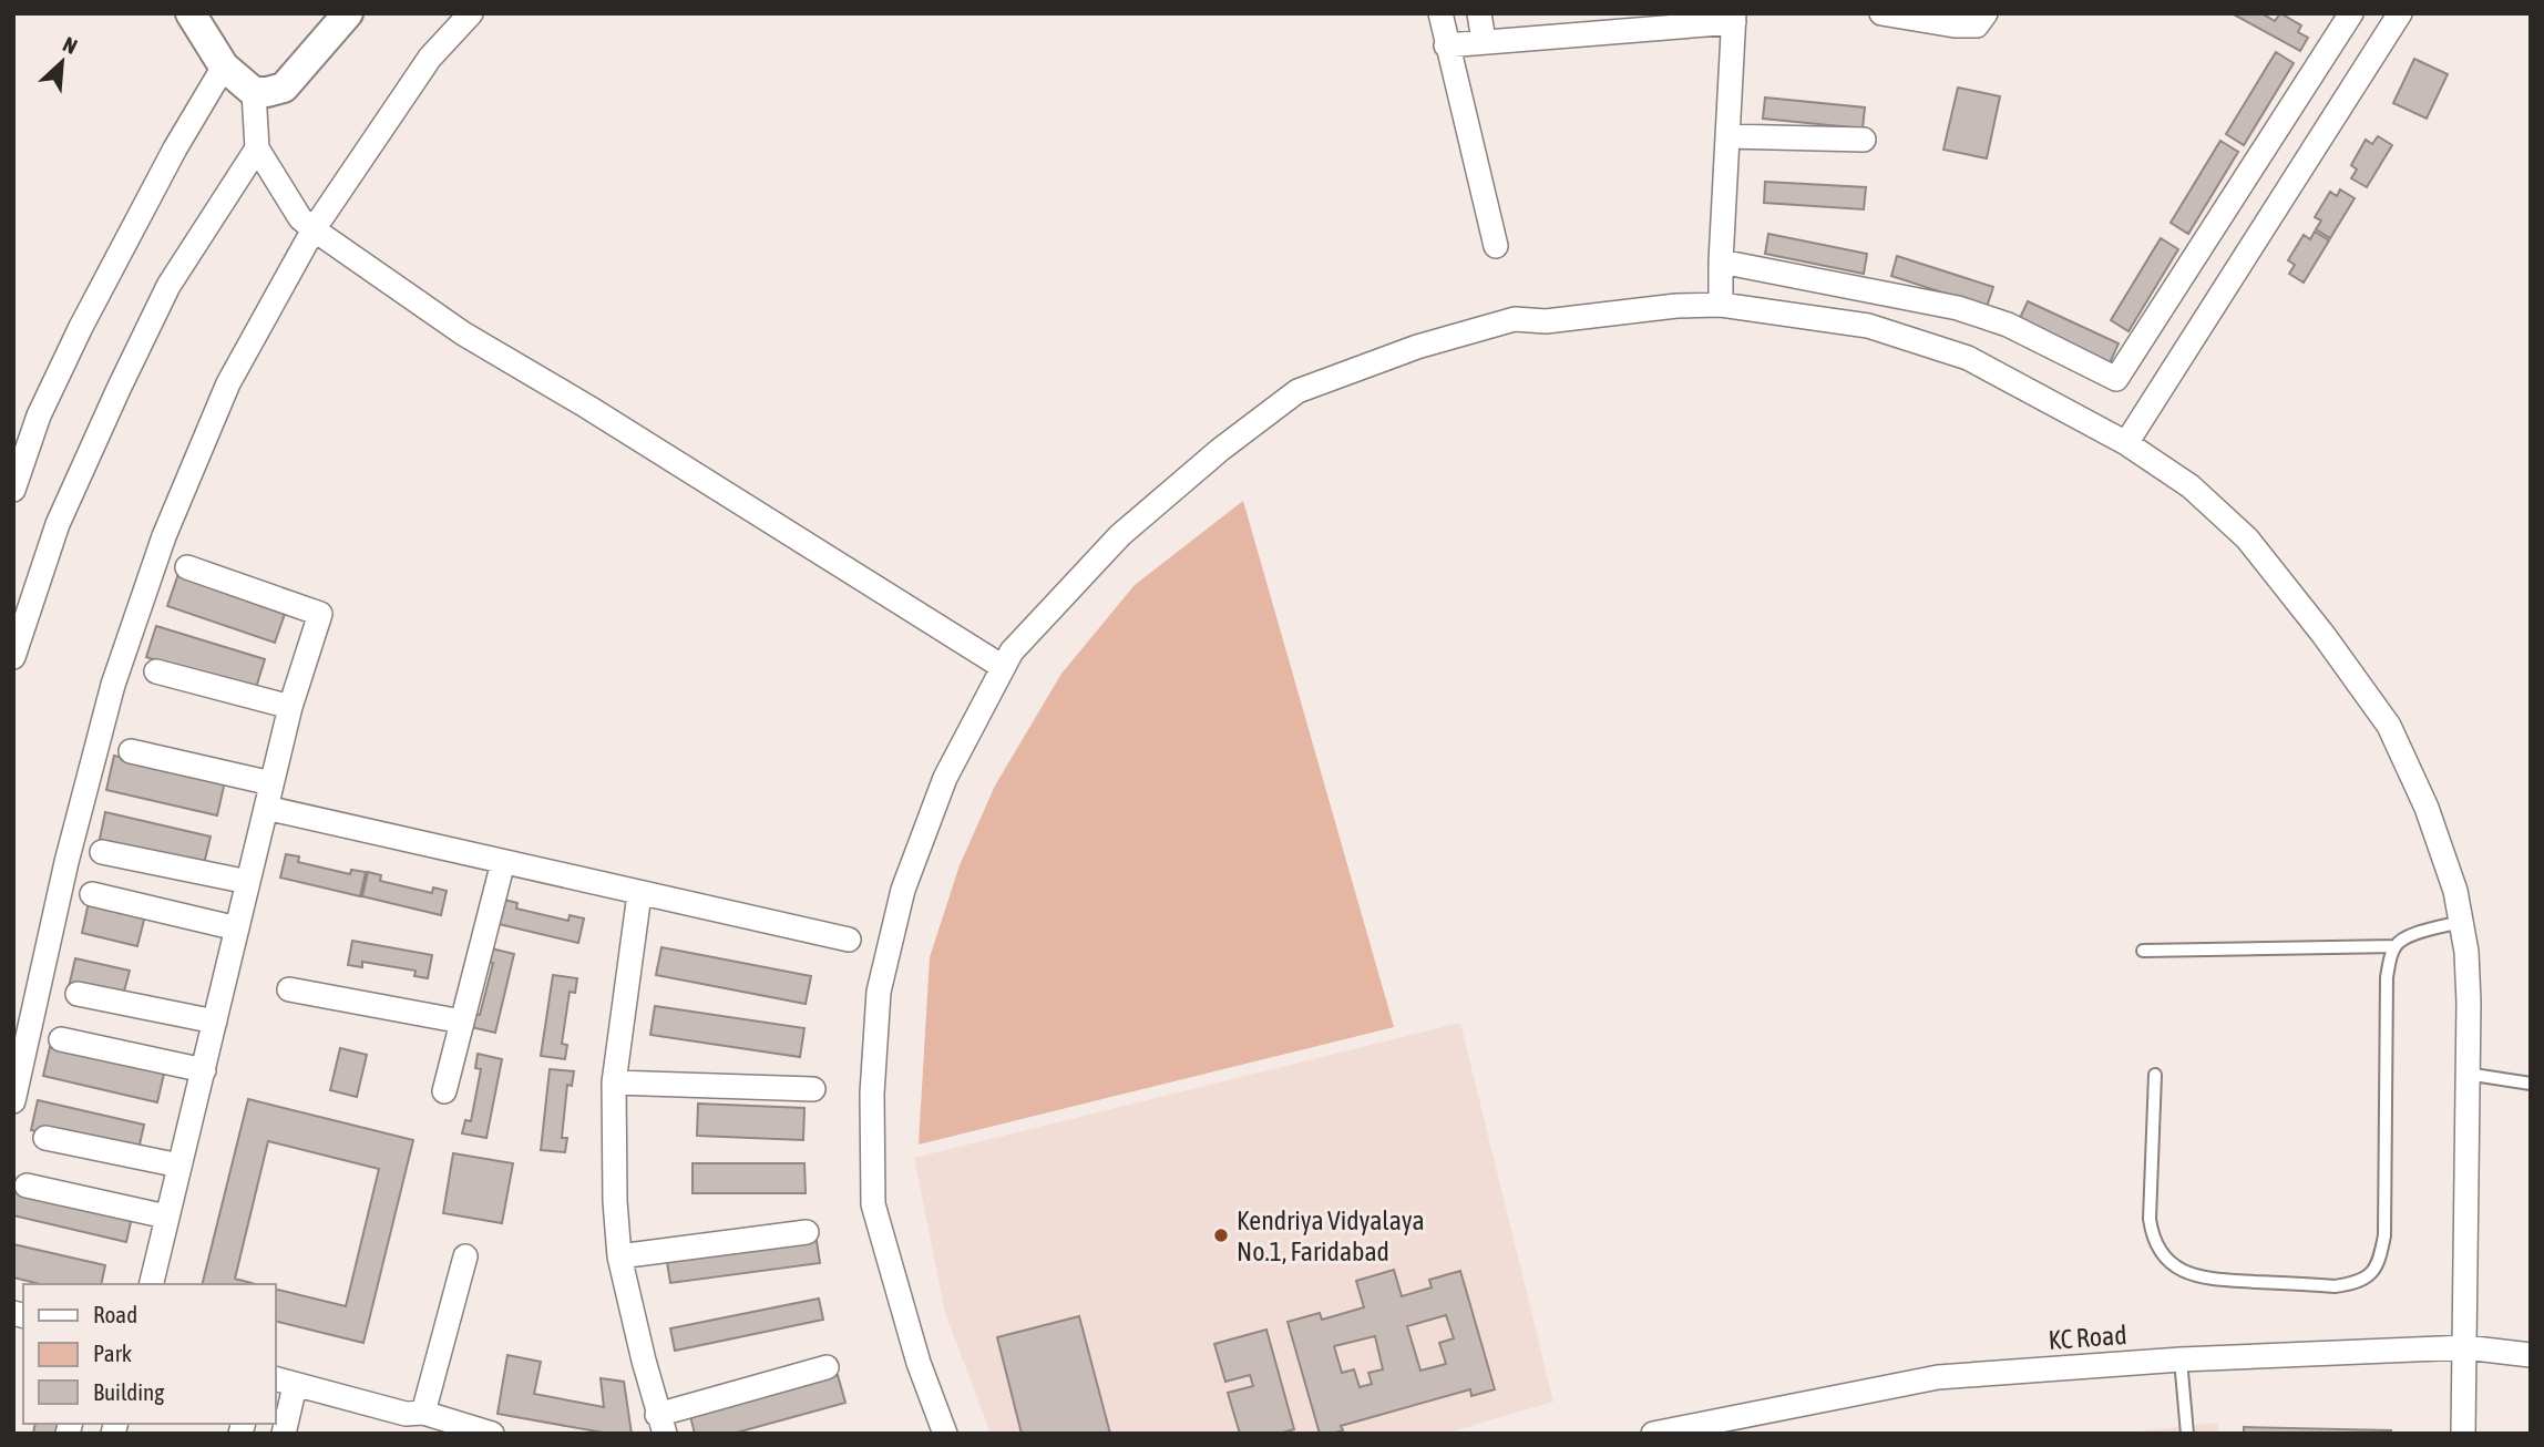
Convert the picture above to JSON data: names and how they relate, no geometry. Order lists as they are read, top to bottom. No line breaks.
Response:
{"streets":{"street":["KC Road"]},"places":["Kendriya Vidyalaya No.1, Faridabad"],"legend":["Road","Park","Building"],"north":"top right"}
